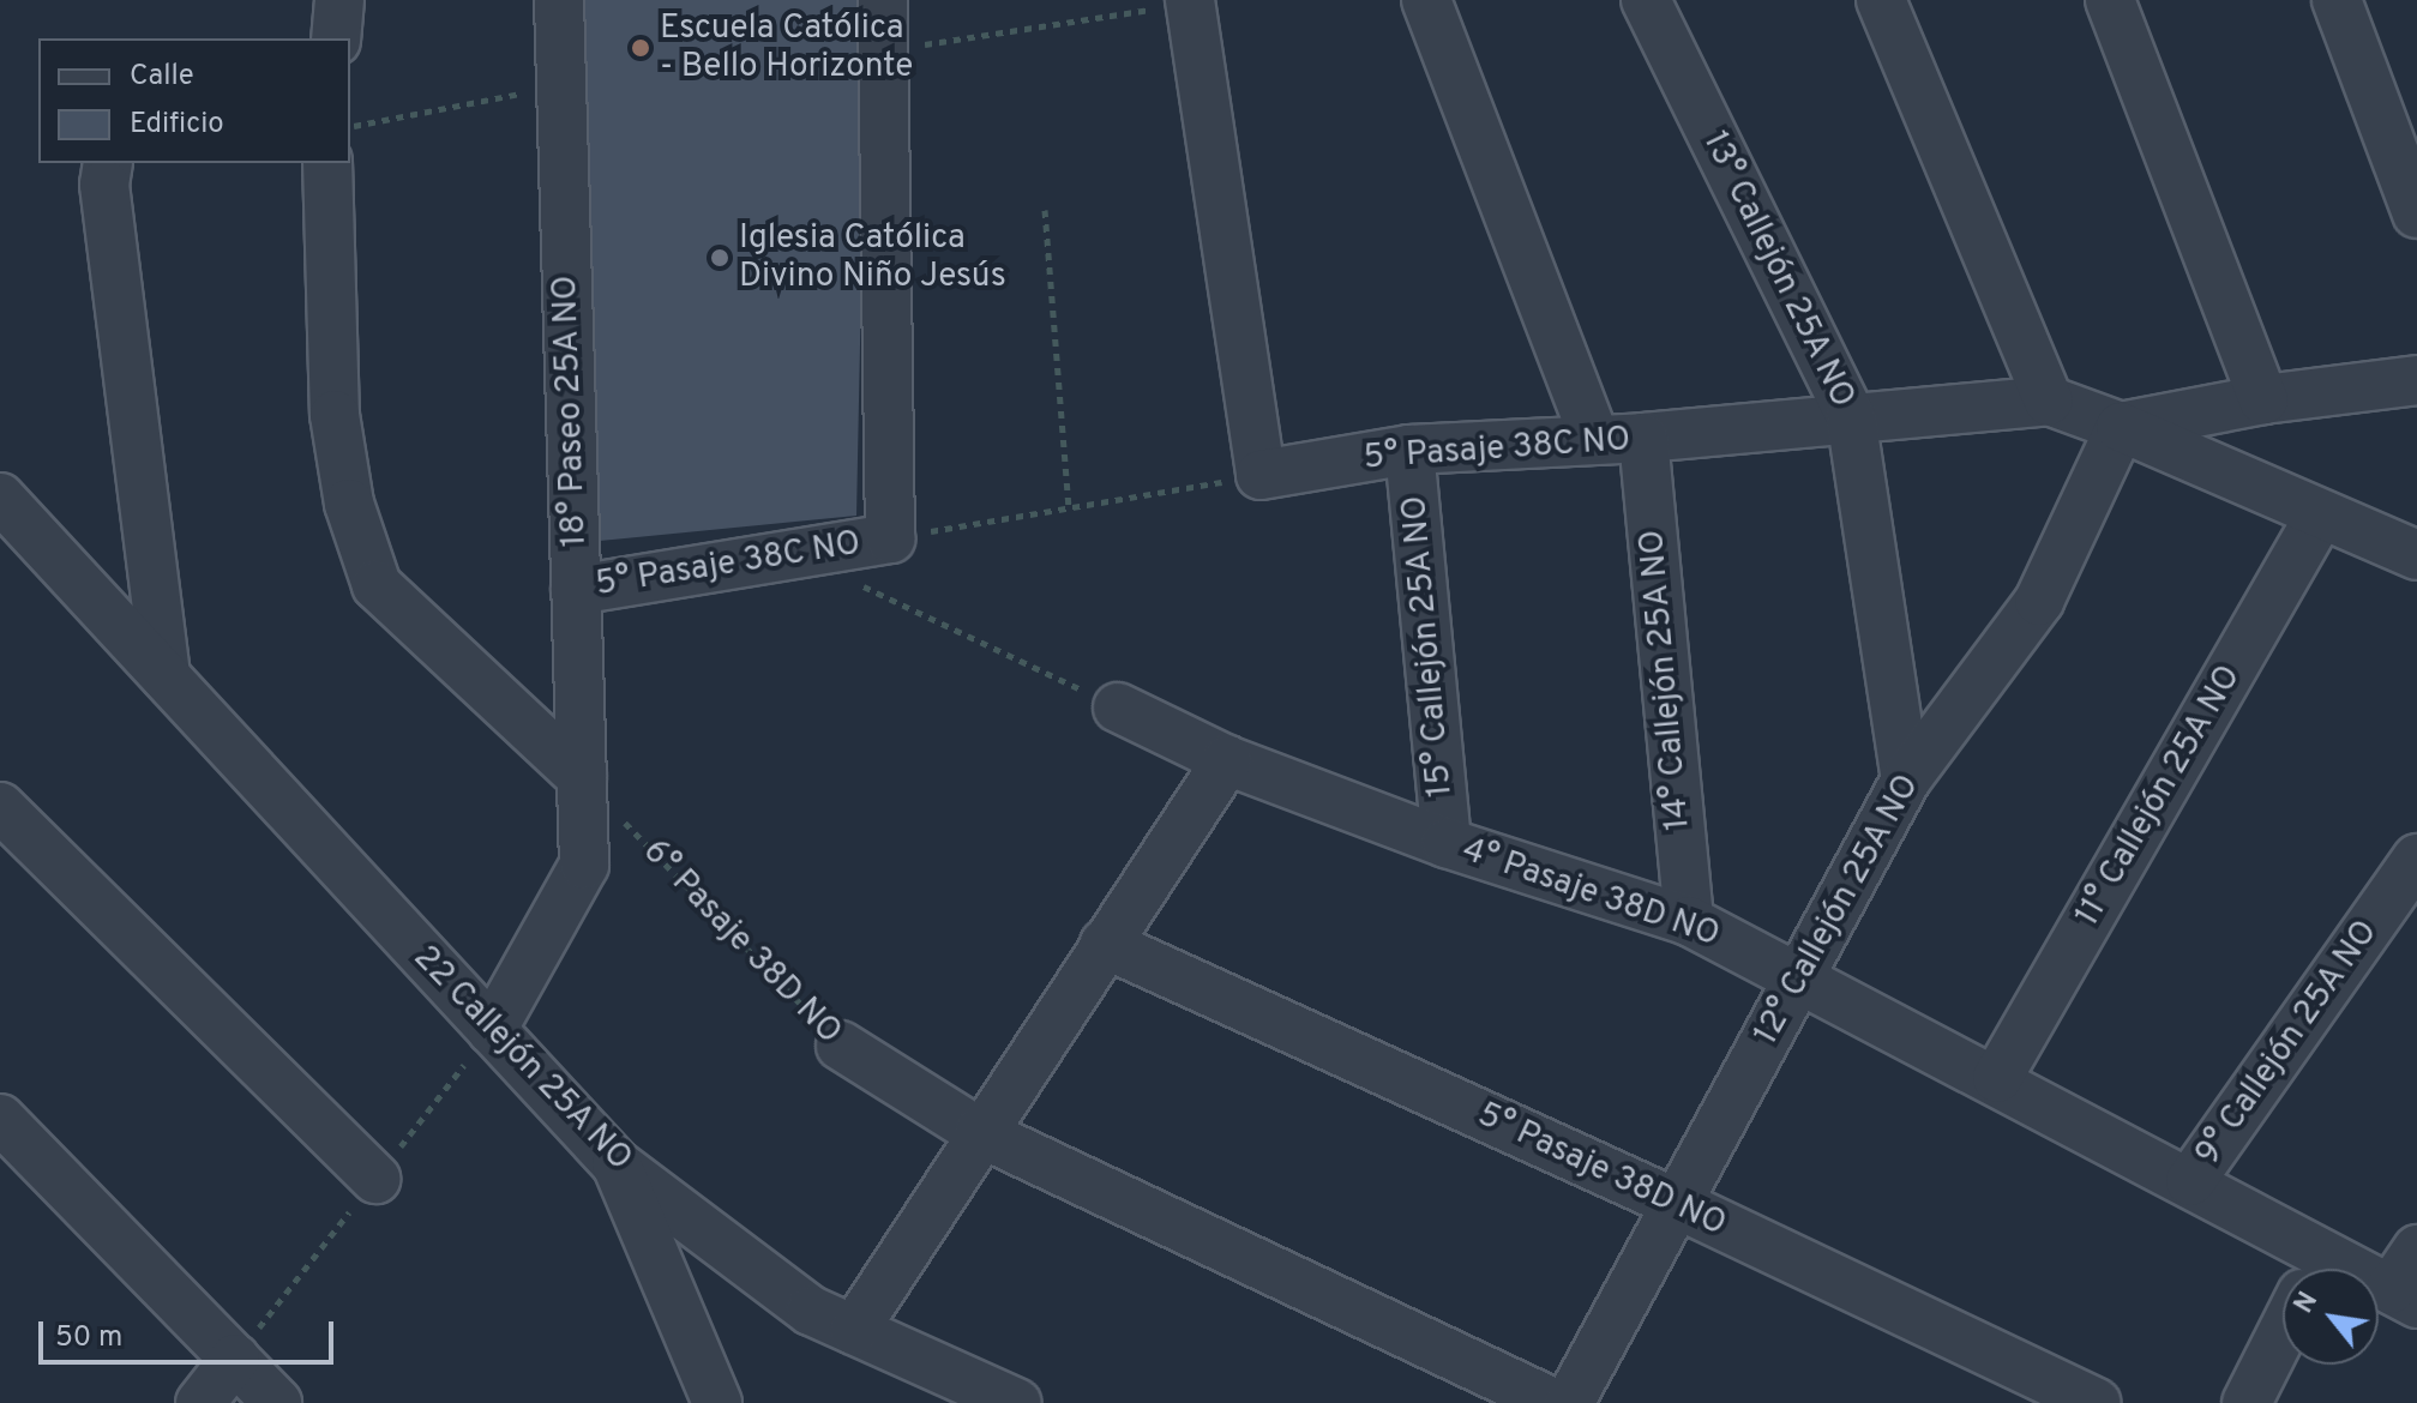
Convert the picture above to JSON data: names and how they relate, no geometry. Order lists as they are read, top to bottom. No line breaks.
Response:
{"streets":{"street":["13° Callejón 25A NO","18° Paseo 25A NO","5° Pasaje 38C NO","15° Callejón 25A NO","14° Callejón 25A NO","11° Callejón 25A NO","4° Pasaje 38D NO","12° Callejón 25A NO","6° Pasaje 38D NO","9° Callejón 25A NO","22 Callejón 25A NO","5° Pasaje 38D NO"]},"crossings":[["13° Callejón 25A NO","5° Pasaje 38C NO"],["13° Callejón 25A NO","12° Callejón 25A NO"],["18° Paseo 25A NO","5° Pasaje 38C NO"],["18° Paseo 25A NO","6° Pasaje 38D NO"],["18° Paseo 25A NO","22 Callejón 25A NO"],["5° Pasaje 38C NO","15° Callejón 25A NO"],["5° Pasaje 38C NO","14° Callejón 25A NO"],["5° Pasaje 38C NO","11° Callejón 25A NO"],["5° Pasaje 38C NO","12° Callejón 25A NO"],["15° Callejón 25A NO","4° Pasaje 38D NO"],["14° Callejón 25A NO","4° Pasaje 38D NO"],["11° Callejón 25A NO","4° Pasaje 38D NO"],["4° Pasaje 38D NO","12° Callejón 25A NO"],["4° Pasaje 38D NO","9° Callejón 25A NO"],["12° Callejón 25A NO","5° Pasaje 38D NO"]],"places":["Escuela Católica - Bello Horizonte","Iglesia Católica Divino Niño Jesús"],"legend":["Calle","Edificio"],"scale_bar":"50 m","north":"top left"}
